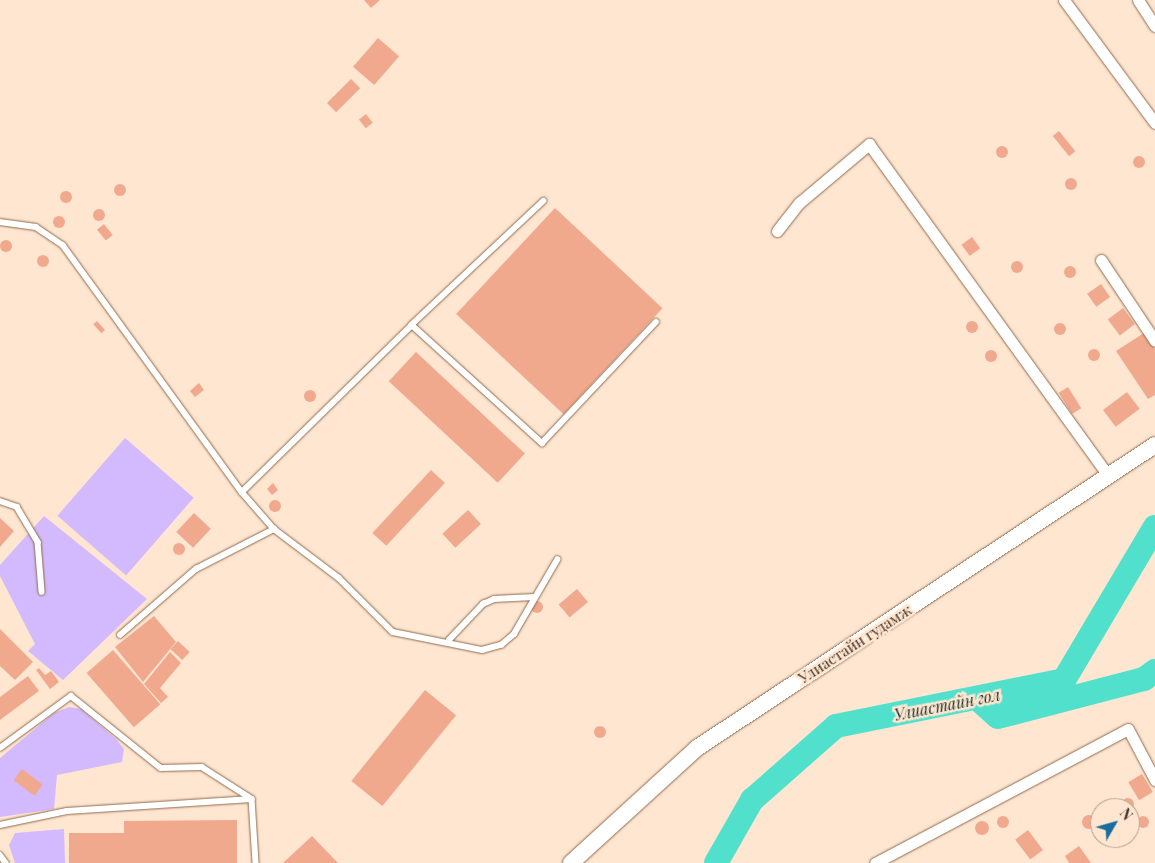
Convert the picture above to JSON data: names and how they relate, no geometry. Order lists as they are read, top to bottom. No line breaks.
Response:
{"streets":{"main road":["Улиастайн гудамж"]},"water":["Улиастайн гол"],"north":"top right"}
